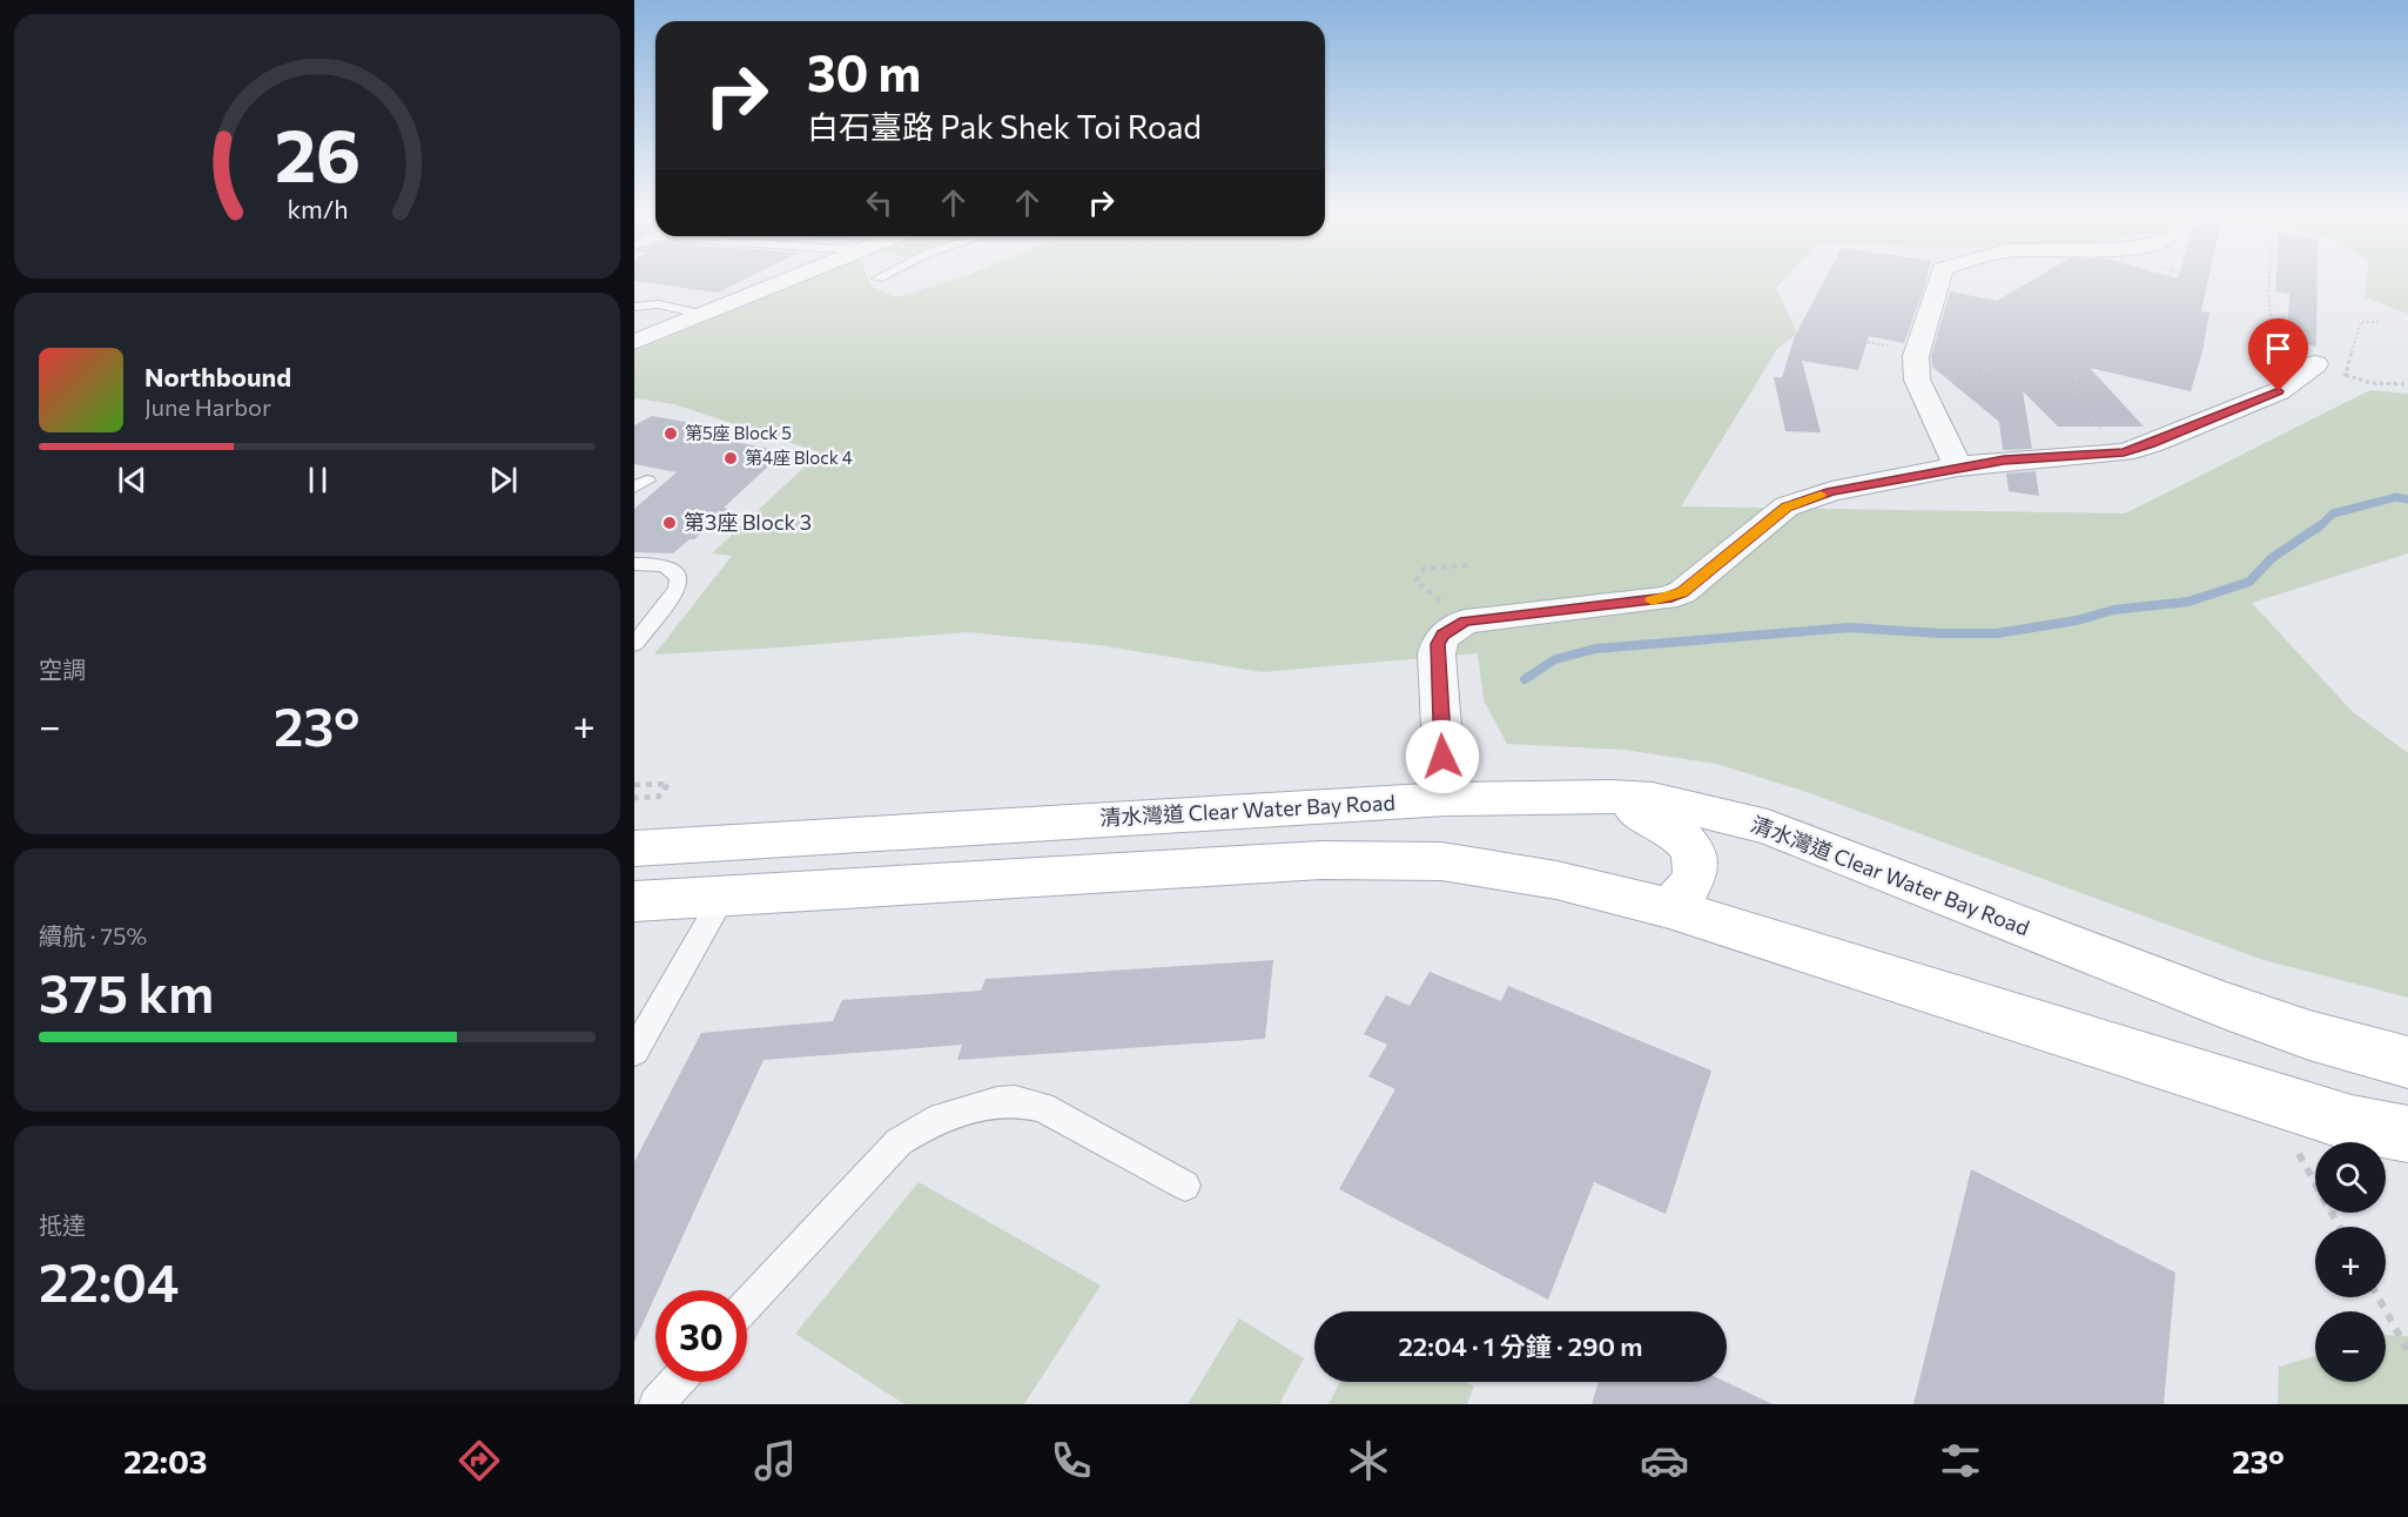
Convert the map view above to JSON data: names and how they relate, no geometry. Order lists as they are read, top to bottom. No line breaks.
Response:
{"streets":{"main road":["清水灣道 Clear Water Bay Road"]},"places":["第5座 Block 5","第4座 Block 4","第3座 Block 3"],"page":{"turn":["30 m","白石臺路 Pak Shek Toi Road"],"song":["Northbound","June Harbor"],"tile":["空調",["續航 · 75%","375 km"],["抵達","22:04"]],"heat":["−","23°","+"],"map_buttons":["+","−"],"limit":"30","trip":"22:04 · 1 分鐘 · 290 m","tabs":["22:03","23°"],"gauge":["26","km/h"]}}
